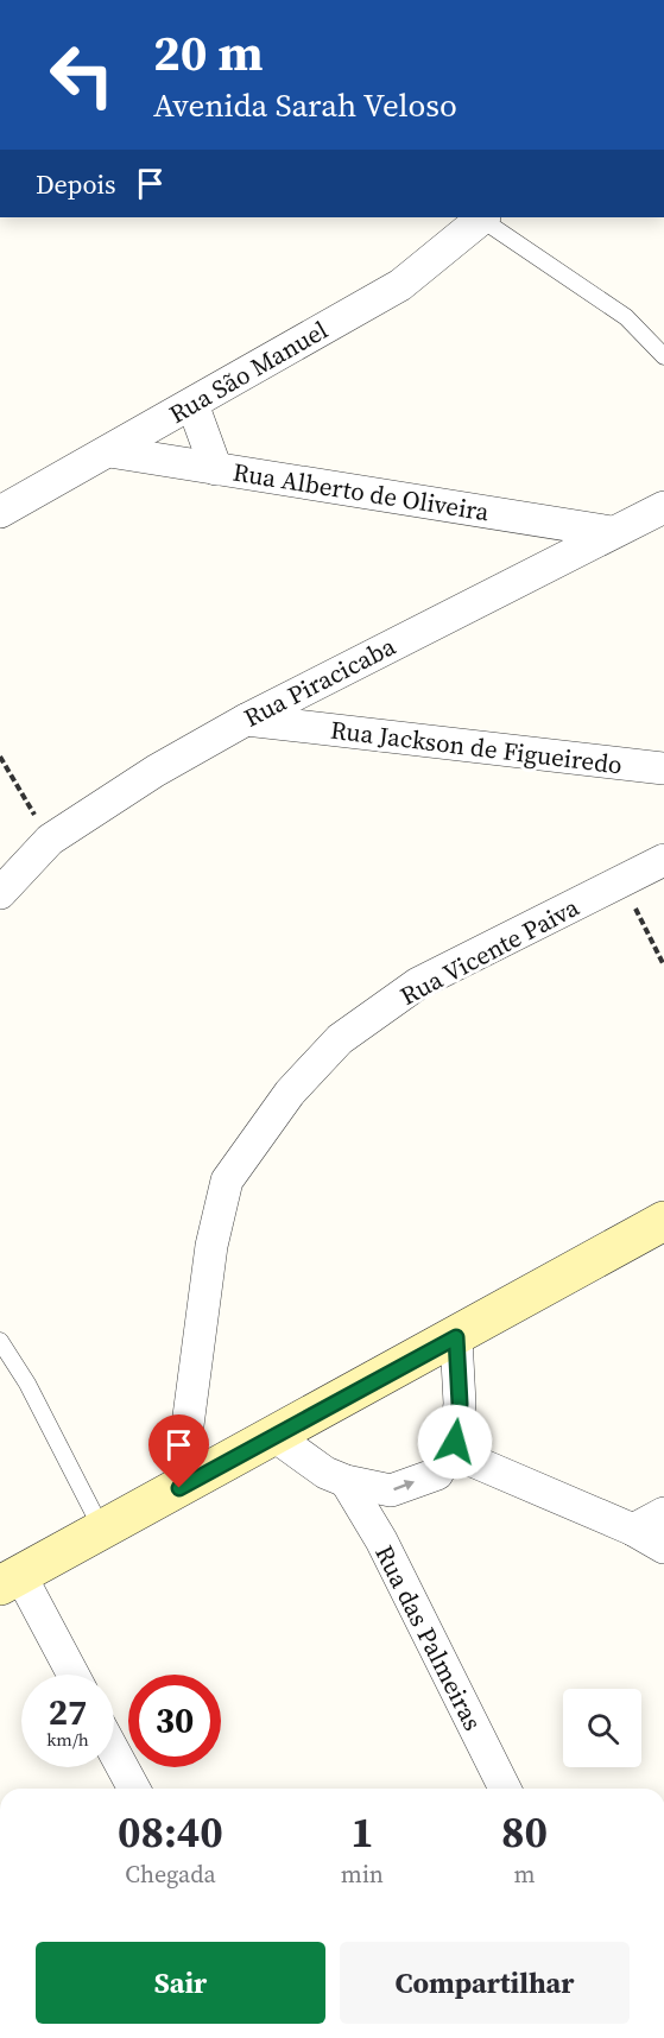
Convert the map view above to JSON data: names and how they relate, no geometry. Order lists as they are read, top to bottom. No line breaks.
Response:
{"streets":{"street":["Rua São Manuel","Rua Alberto de Oliveira","Rua Piracicaba","Rua Jackson de Figueiredo","Rua Vicente Paiva","Rua das Palmeiras"]},"crossings":[["Rua São Manuel","Rua Alberto de Oliveira"],["Rua Alberto de Oliveira","Rua Piracicaba"],["Rua Piracicaba","Rua Jackson de Figueiredo"]],"page":{"turn":["20 m","Avenida Sarah Veloso"],"then":"Depois","speed":"27 km/h","limit":"30","eta":["08:40","Chegada","1","min","80","m"],"buttons":["Sair","Compartilhar"]}}
